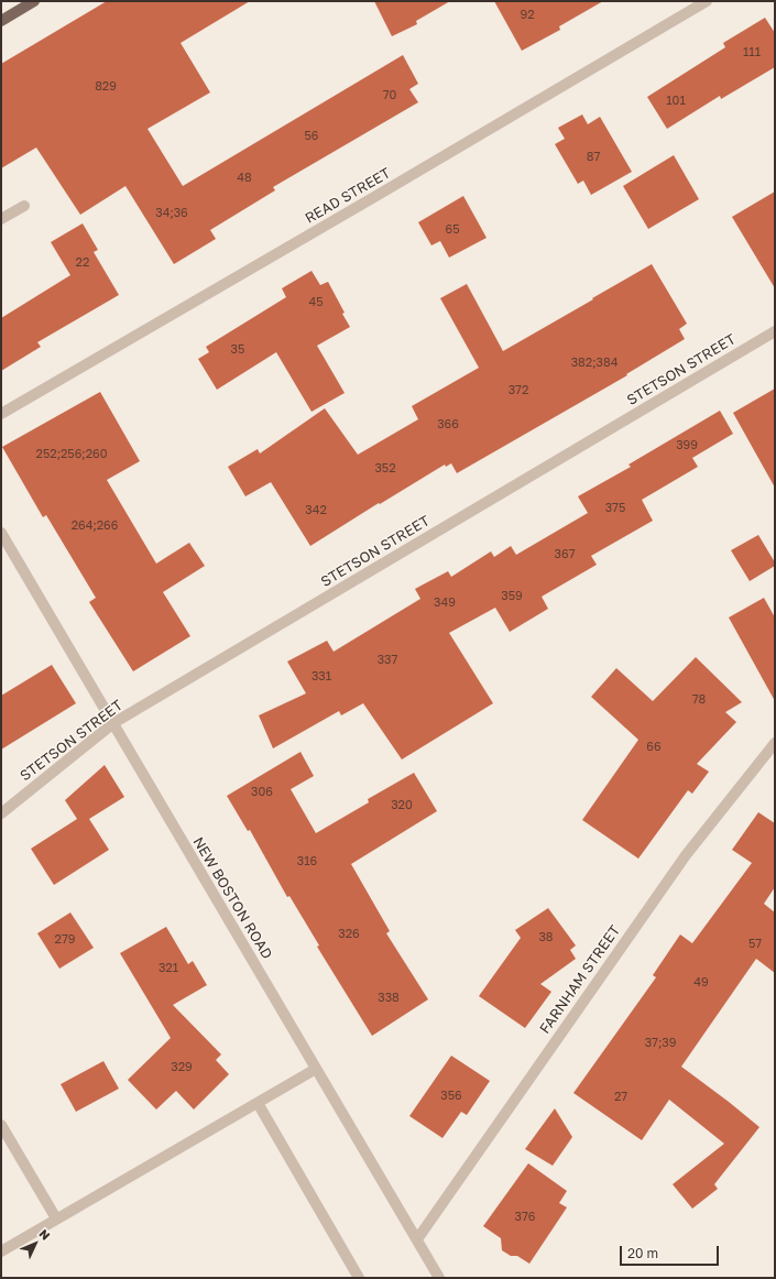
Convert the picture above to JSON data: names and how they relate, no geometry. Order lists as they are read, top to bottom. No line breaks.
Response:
{"streets":{"street":["READ STREET","STETSON STREET","NEW BOSTON ROAD","FARNHAM STREET"]},"crossings":[["STETSON STREET","NEW BOSTON ROAD"],["NEW BOSTON ROAD","FARNHAM STREET"]],"house_numbers":["92","111","829","70","101","56","87","48","34;36","65","22","45","35","382;384","372","366","399","252;256;260","352","375","342","264;266","367","359","349","337","331","78","66","306","320","316","326","38","279","57","321","49","338","37;39","329","356","27","376"],"scale_bar":"20 m","north":"top right"}
